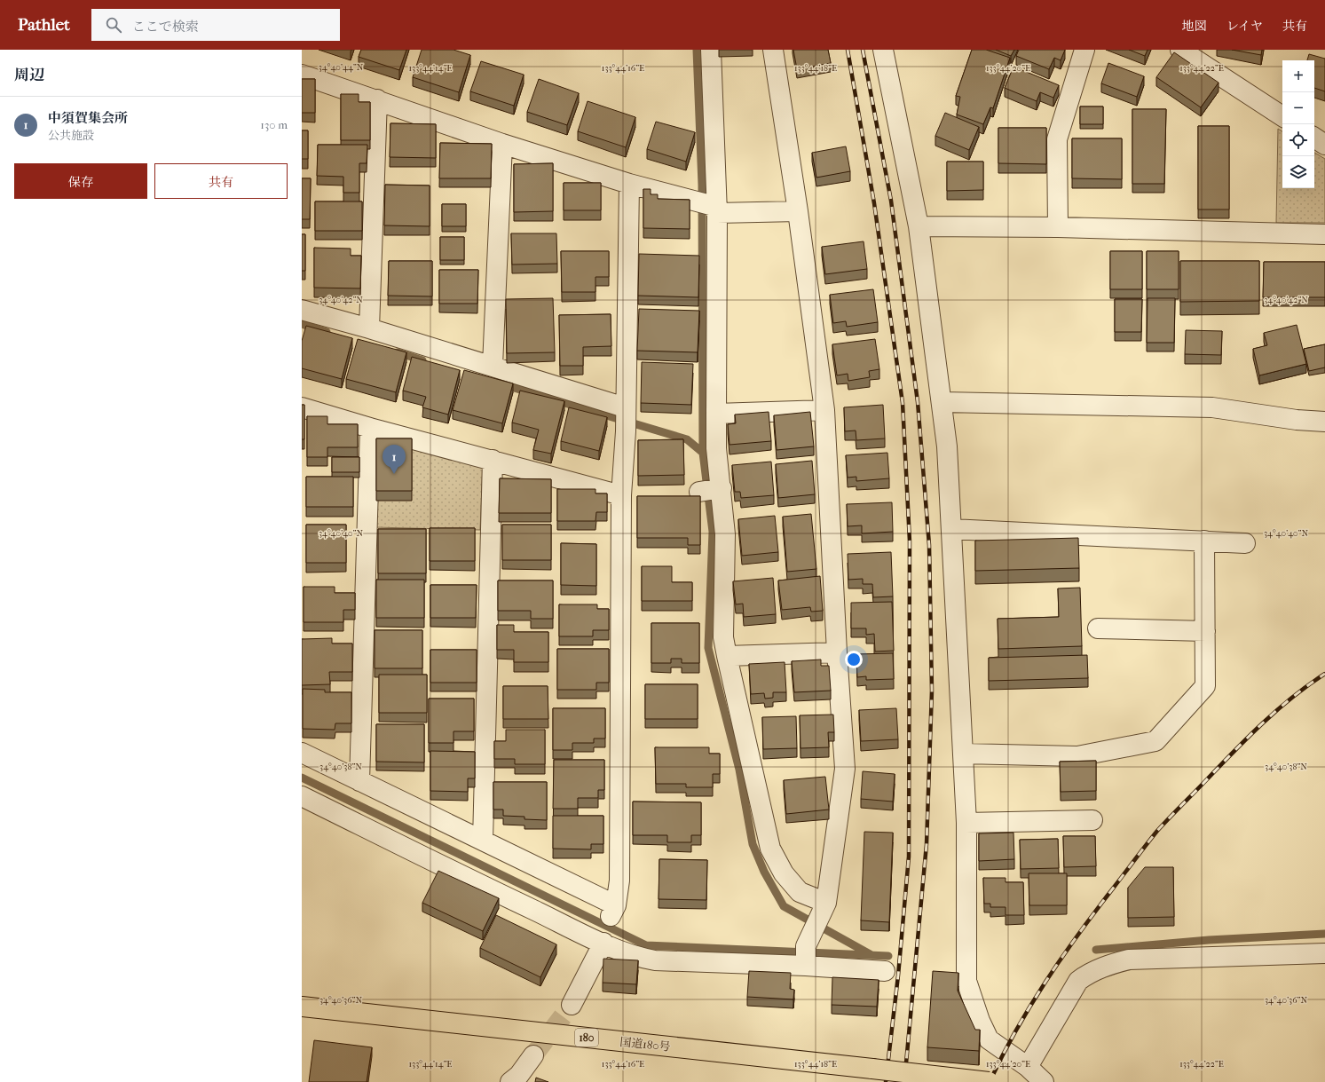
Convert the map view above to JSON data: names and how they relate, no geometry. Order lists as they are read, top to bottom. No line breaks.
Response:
{"streets":{"highway":["180","国道180号"]},"page":{"header":"Pathlet","search":"ここで検索","nav":["地図","レイヤ","共有"],"heading":"周辺","map_buttons":["+","−"],"list":[{"mark":"1","name":"中須賀集会所","note":"公共施設","value":"130 m"}],"buttons":["保存","共有"],"pins":"1"},"coordinates":["34°40'44\"N","133°44'14\"E","133°44'16\"E","133°44'18\"E","133°44'20\"E","133°44'22\"E","34°40'42\"N","34°40'40\"N","34°40'38\"N","34°40'36\"N"]}
